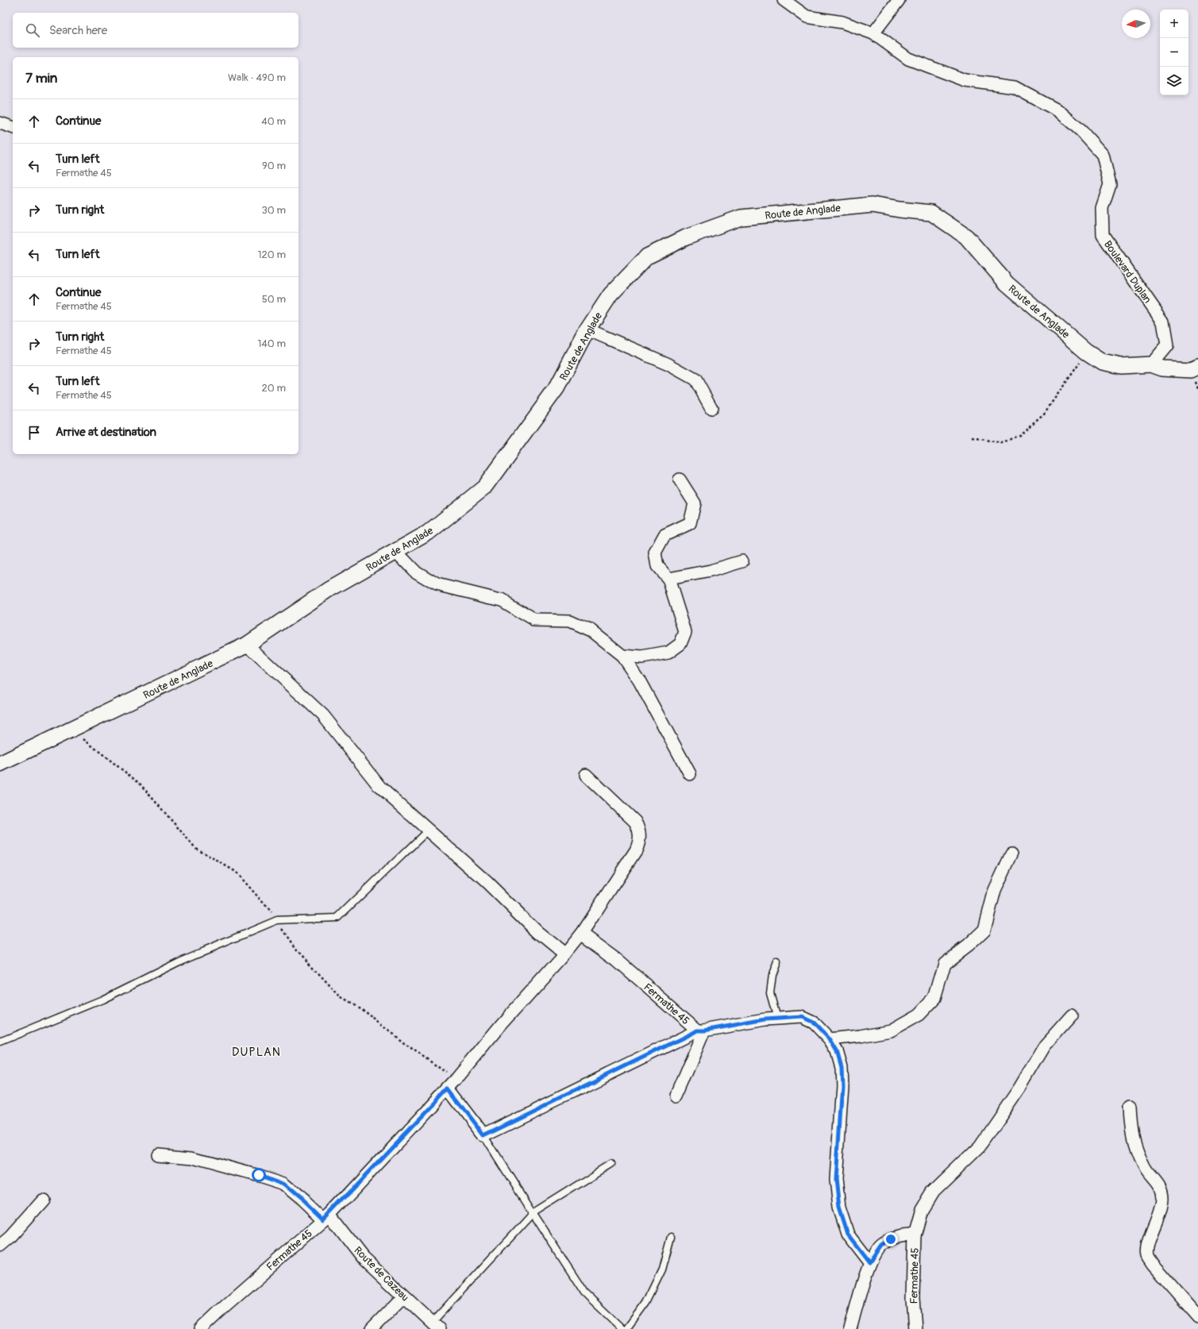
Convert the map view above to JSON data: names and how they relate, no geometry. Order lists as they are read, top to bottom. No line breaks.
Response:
{"streets":{"street":["Route de Anglade","Boulevard Duplan","Fermathe 45","Route de Cazeau"]},"crossings":[["Route de Anglade","Boulevard Duplan"],["Fermathe 45","Route de Cazeau"]],"districts":["DUPLAN"],"north":"left","page":{"map_buttons":["+","−"],"search":"Search here","heading":["7 min","Walk · 490 m"],"list":[["Continue","40 m"],["Turn left","Fermathe 45","90 m"],["Turn right","30 m"],["Turn left","120 m"],["Continue","Fermathe 45","50 m"],["Turn right","Fermathe 45","140 m"],["Turn left","Fermathe 45","20 m"],"Arrive at destination"]}}
